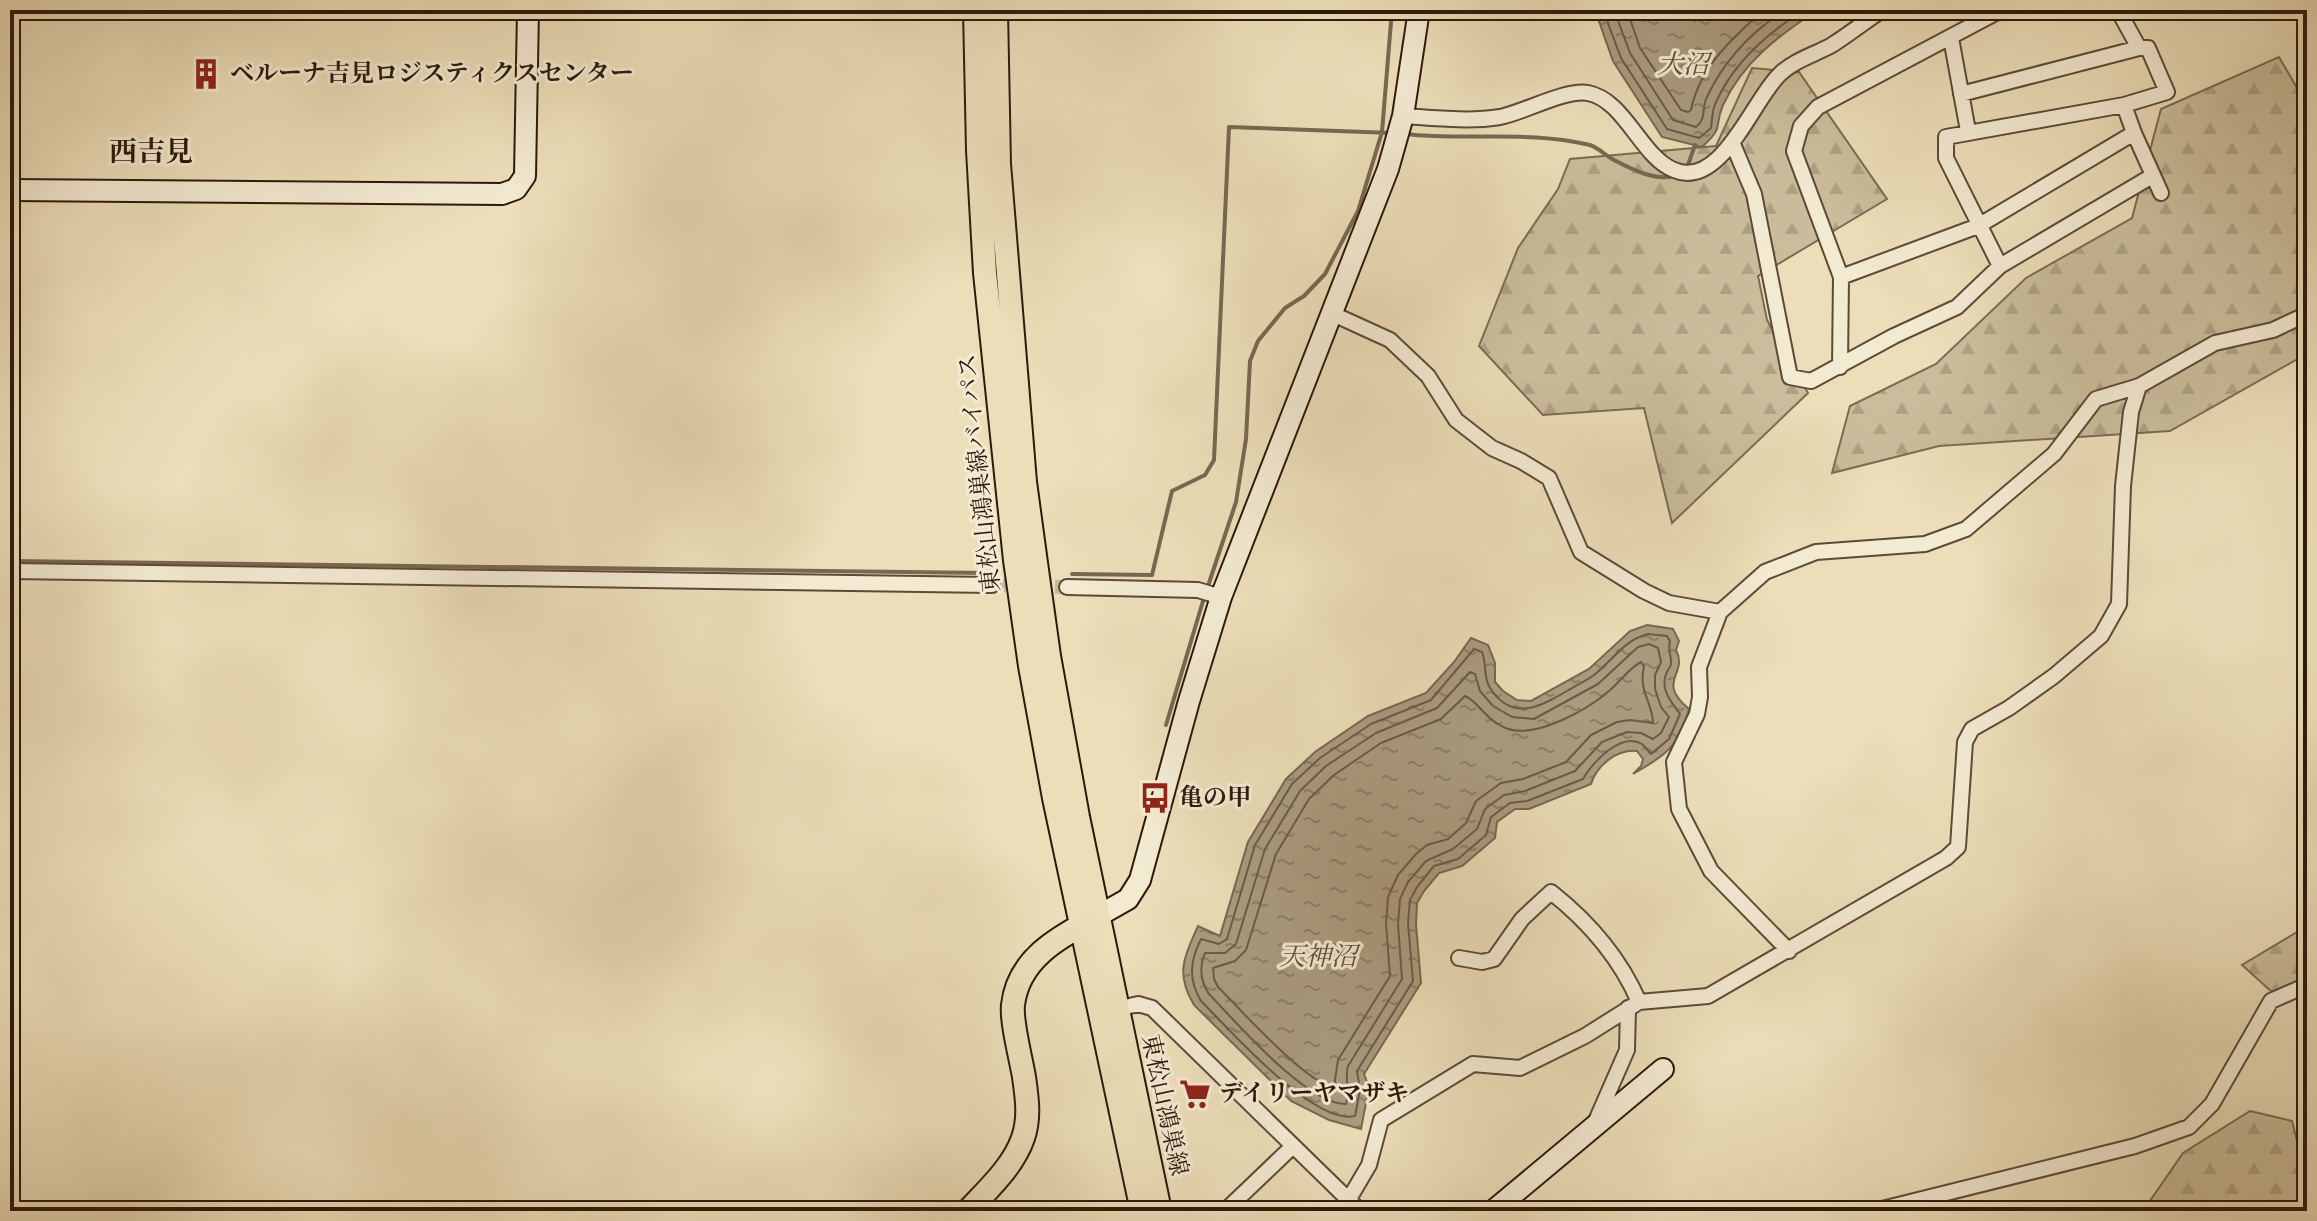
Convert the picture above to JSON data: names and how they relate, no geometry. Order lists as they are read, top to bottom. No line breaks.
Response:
{"streets":{"main road":["東松山鴻巣線バイパス","東松山鴻巣線"]},"crossings":[["東松山鴻巣線バイパス","東松山鴻巣線"]],"districts":["西吉見"],"water":["大沼","天神沼"],"places":{"building":["ベルーナ吉見ロジスティクスセンター"],"bus stop":["亀の甲"],"supermarket":["デイリーヤマザキ"]}}
